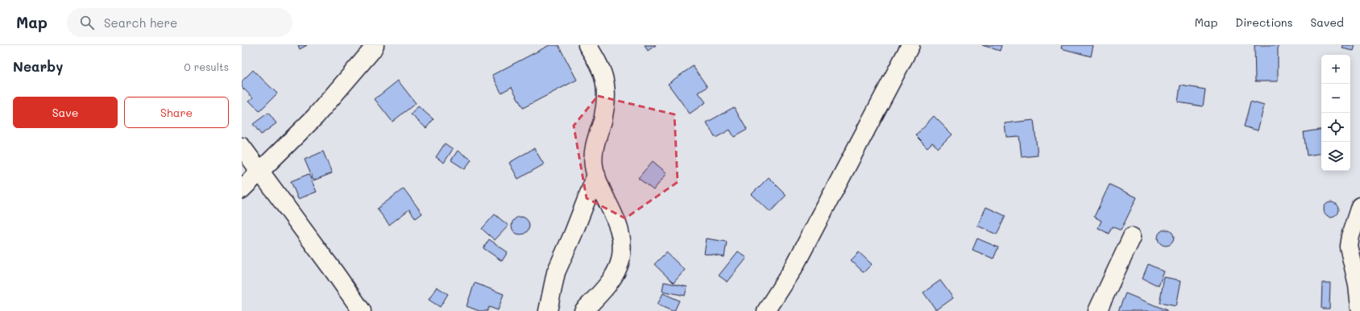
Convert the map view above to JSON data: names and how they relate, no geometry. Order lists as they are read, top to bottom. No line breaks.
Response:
{"page":{"header":"Map","search":"Search here","nav":["Map","Directions","Saved"],"heading":["Nearby","0 results"],"map_buttons":["+","−"],"buttons":["Save","Share"]}}
